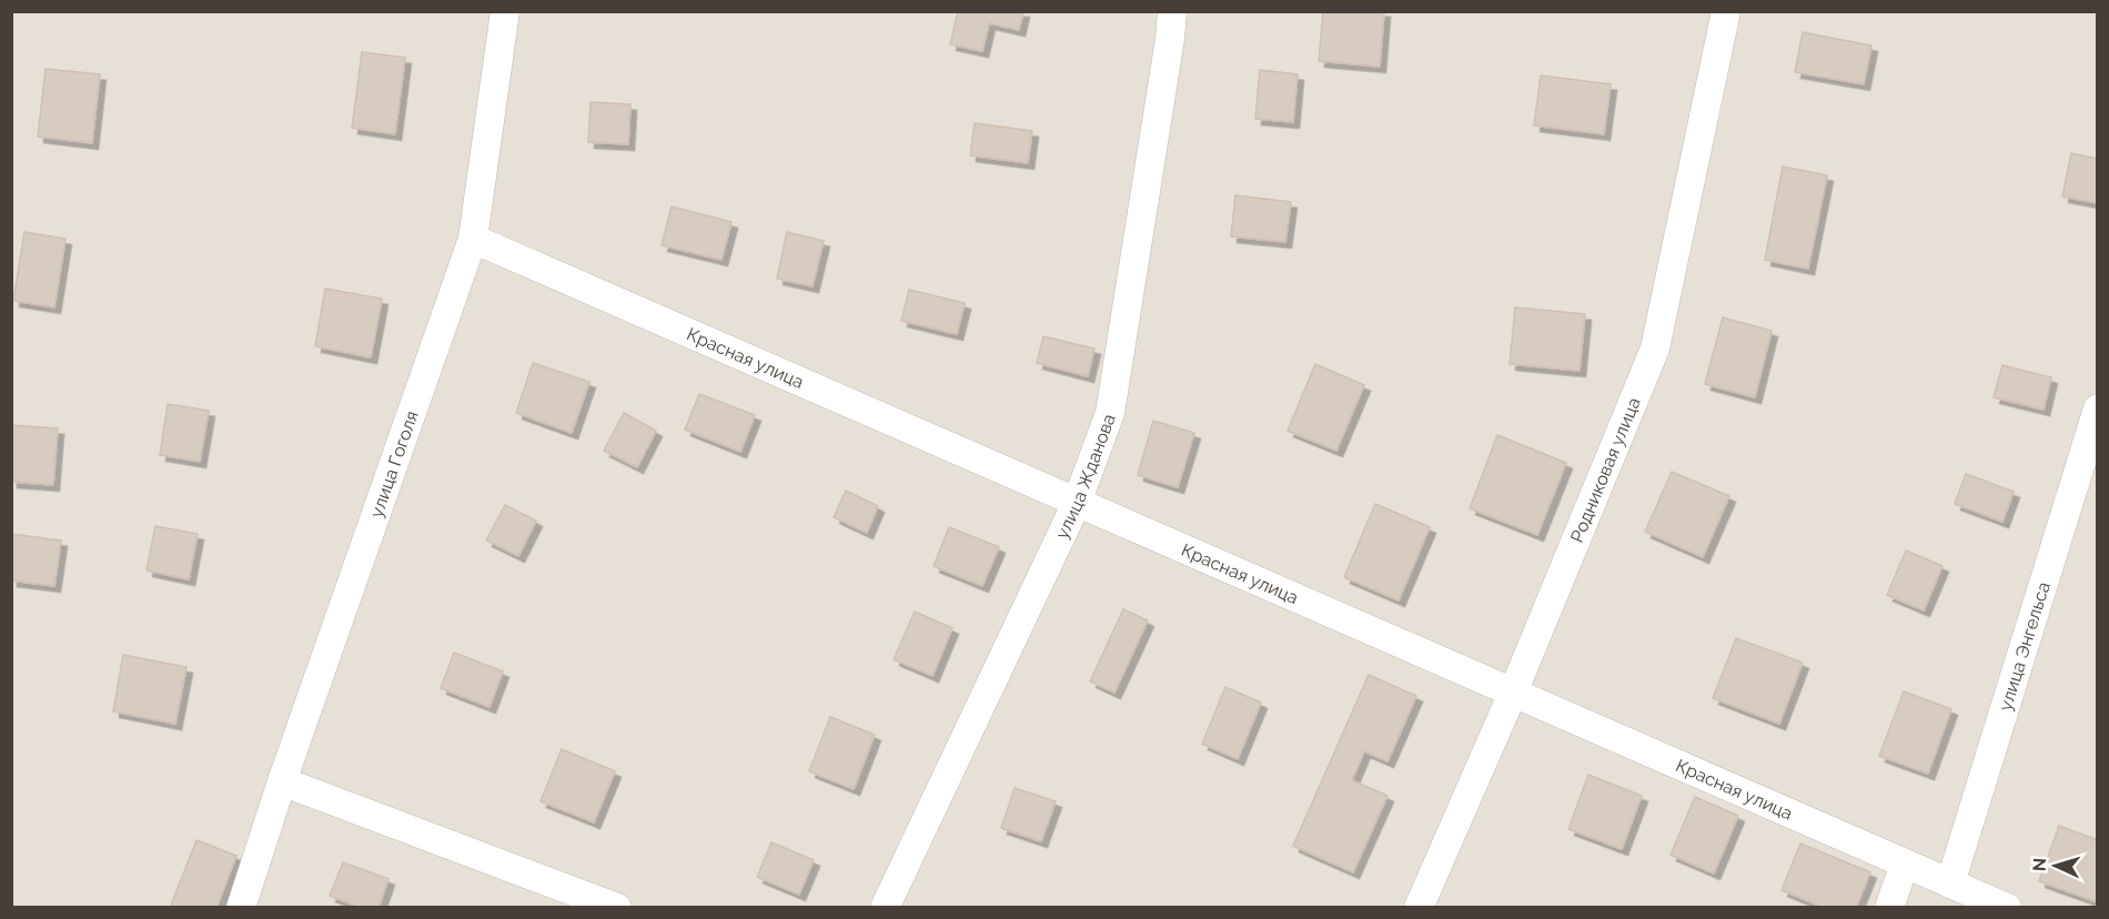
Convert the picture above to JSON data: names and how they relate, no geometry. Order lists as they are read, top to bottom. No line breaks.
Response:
{"streets":{"street":["Красная улица","улица Гоголя","Родниковая улица","улица Жданова","улица Энгельса"]},"crossings":[["Красная улица","улица Гоголя"],["Красная улица","Родниковая улица"],["Красная улица","улица Жданова"],["Красная улица","улица Энгельса"]],"north":"left"}
